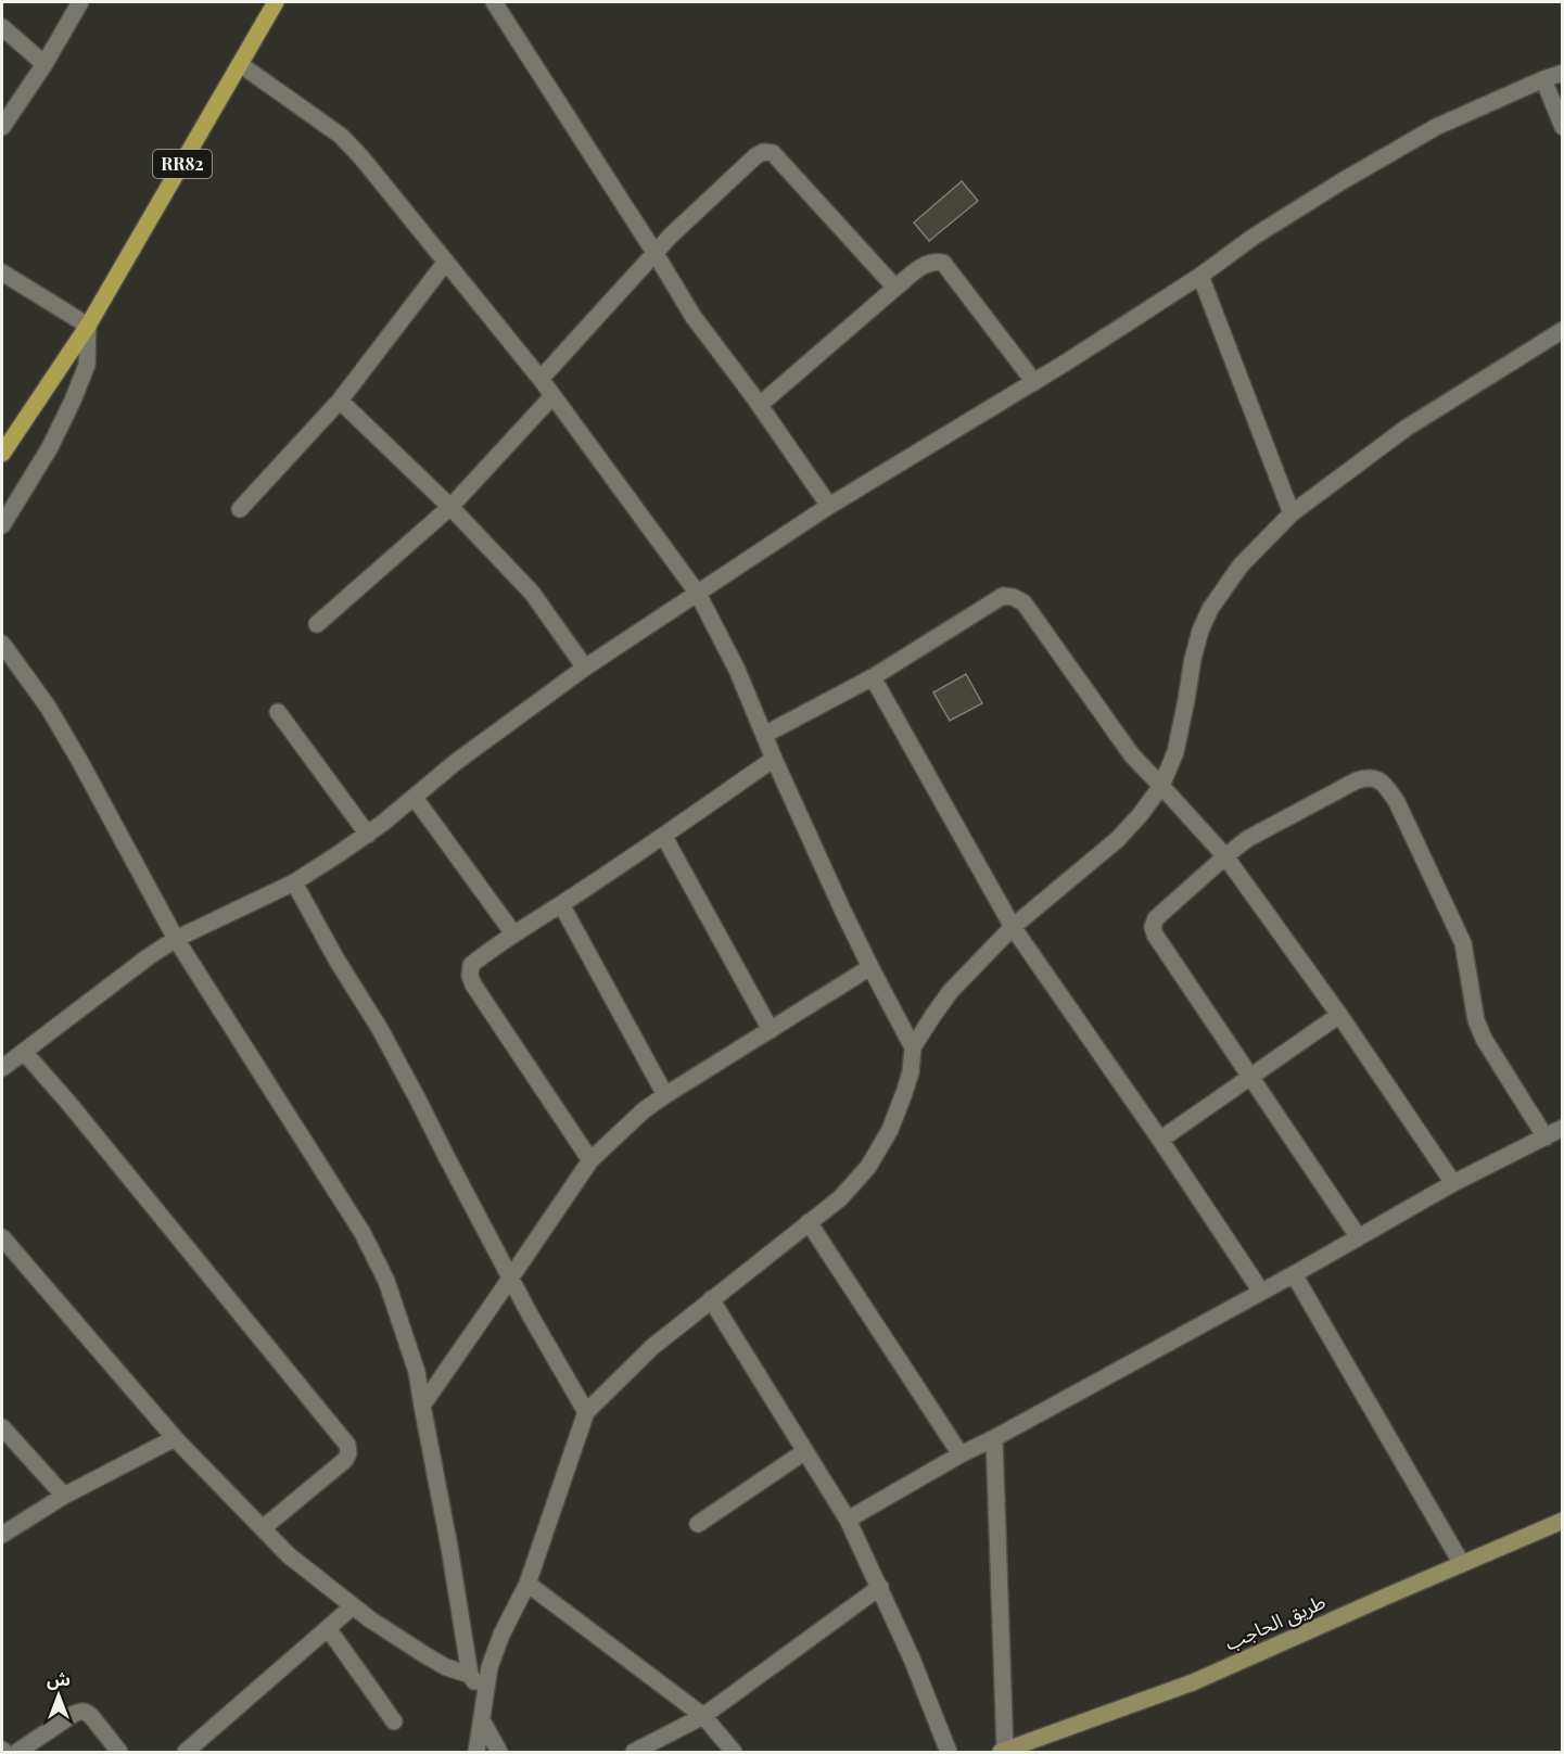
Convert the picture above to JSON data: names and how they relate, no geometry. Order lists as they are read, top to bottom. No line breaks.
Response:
{"streets":{"main road":["RR82"],"street":["طريق الحاجب"]},"north":"top"}
